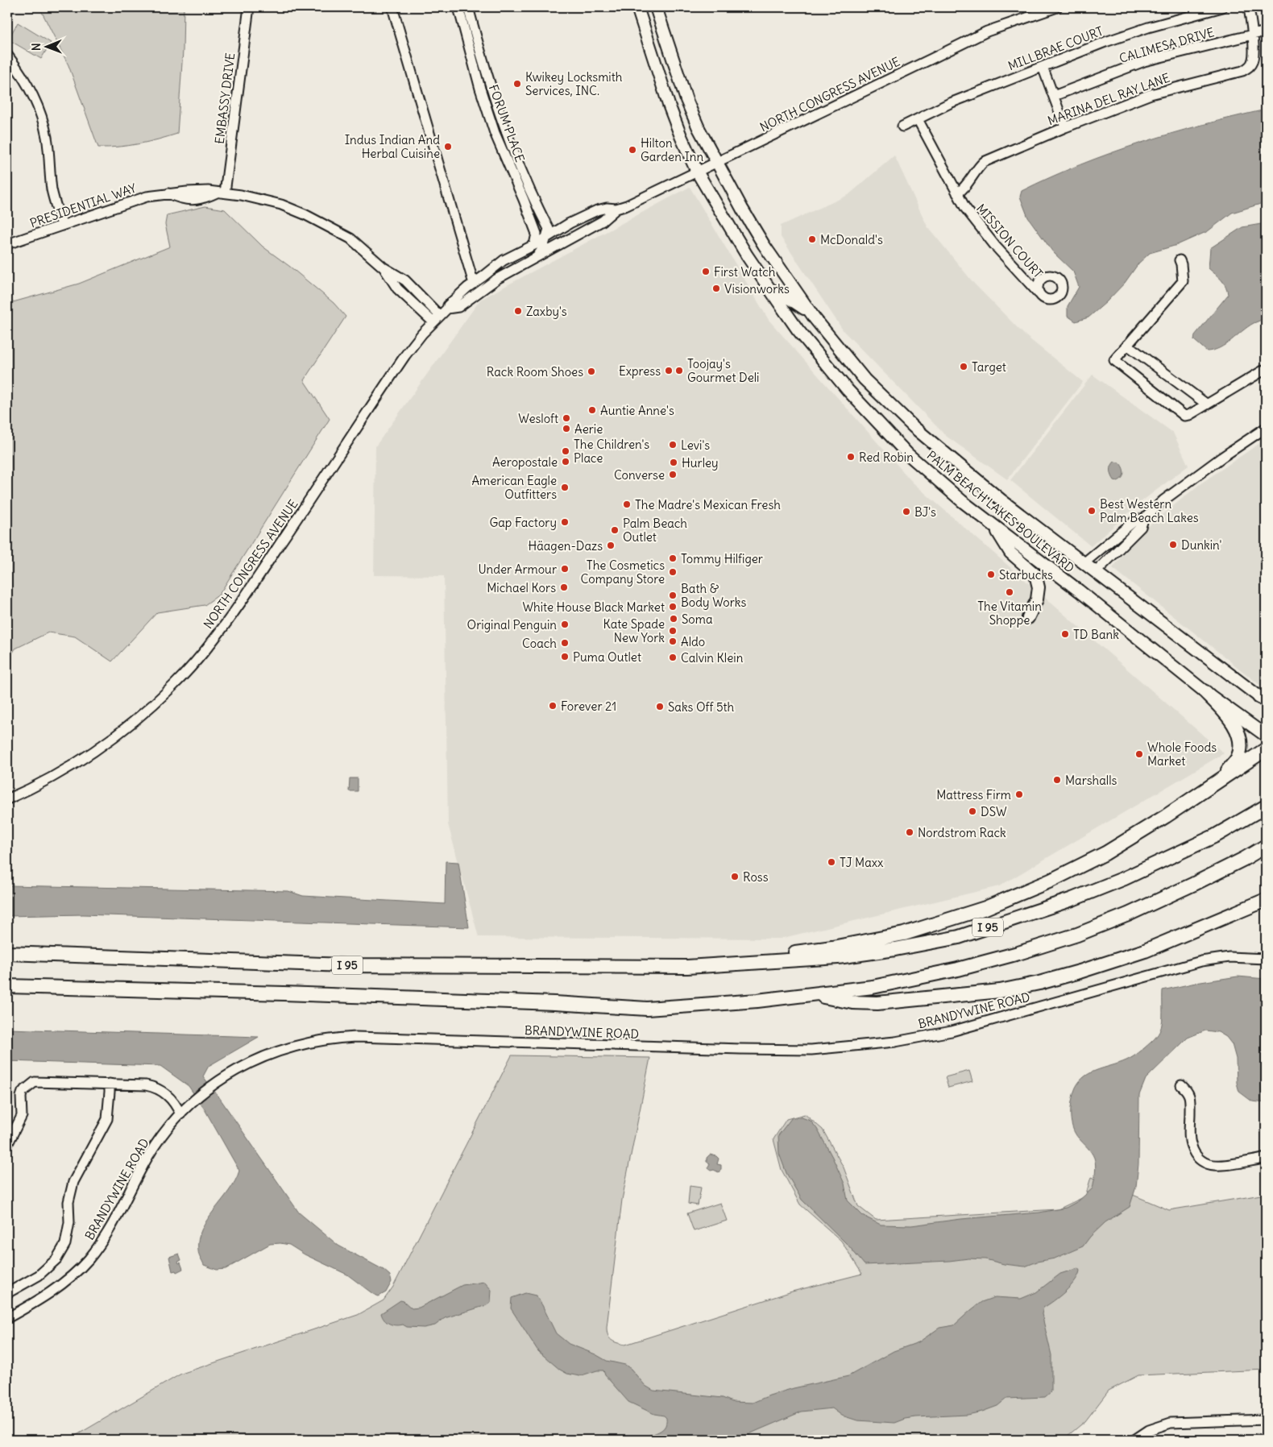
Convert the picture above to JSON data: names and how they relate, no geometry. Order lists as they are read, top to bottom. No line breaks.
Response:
{"streets":{"highway":["I 95"],"main road":["PALM BEACH LAKES BOULEVARD"],"street":["CALIMESA DRIVE","MILLBRAE COURT","NORTH CONGRESS AVENUE","EMBASSY DRIVE","MARINA DEL RAY LANE","FORUM PLACE","PRESIDENTIAL WAY","MISSION COURT","BRANDYWINE ROAD"]},"crossings":[["CALIMESA DRIVE","MARINA DEL RAY LANE"],["MILLBRAE COURT","MISSION COURT"],["NORTH CONGRESS AVENUE","FORUM PLACE"],["NORTH CONGRESS AVENUE","PRESIDENTIAL WAY"],["NORTH CONGRESS AVENUE","PALM BEACH LAKES BOULEVARD"],["EMBASSY DRIVE","PRESIDENTIAL WAY"],["MARINA DEL RAY LANE","MISSION COURT"]],"places":["Kwikey Locksmith Services, INC.","Indus Indian And Herbal Cuisine","Hilton Garden Inn","McDonald's","First Watch","Visionworks","Zaxby's","Target","Express","Toojay's Gourmet Deli","Rack Room Shoes","Auntie Anne's","Wesloft","Aerie","Levi's","The Children's Place","Red Robin","Aeropostale","Hurley","Converse","American Eagle Outfitters","The Madre's Mexican Fresh","Best Western Palm Beach Lakes","BJ's","Gap Factory","Palm Beach Outlet","Dunkin'","Häagen-Dazs","Tommy Hilfiger","Under Armour","The Cosmetics Company Store","Starbucks","Michael Kors","The Vitamin Shoppe","Bath & Body Works","White House Black Market","Soma","Original Penguin","Kate Spade New York","TD Bank","Aldo","Coach","Puma Outlet","Calvin Klein","Forever 21","Saks Off 5th","Whole Foods Market","Marshalls","Mattress Firm","DSW","Nordstrom Rack","TJ Maxx","Ross"],"north":"left"}
